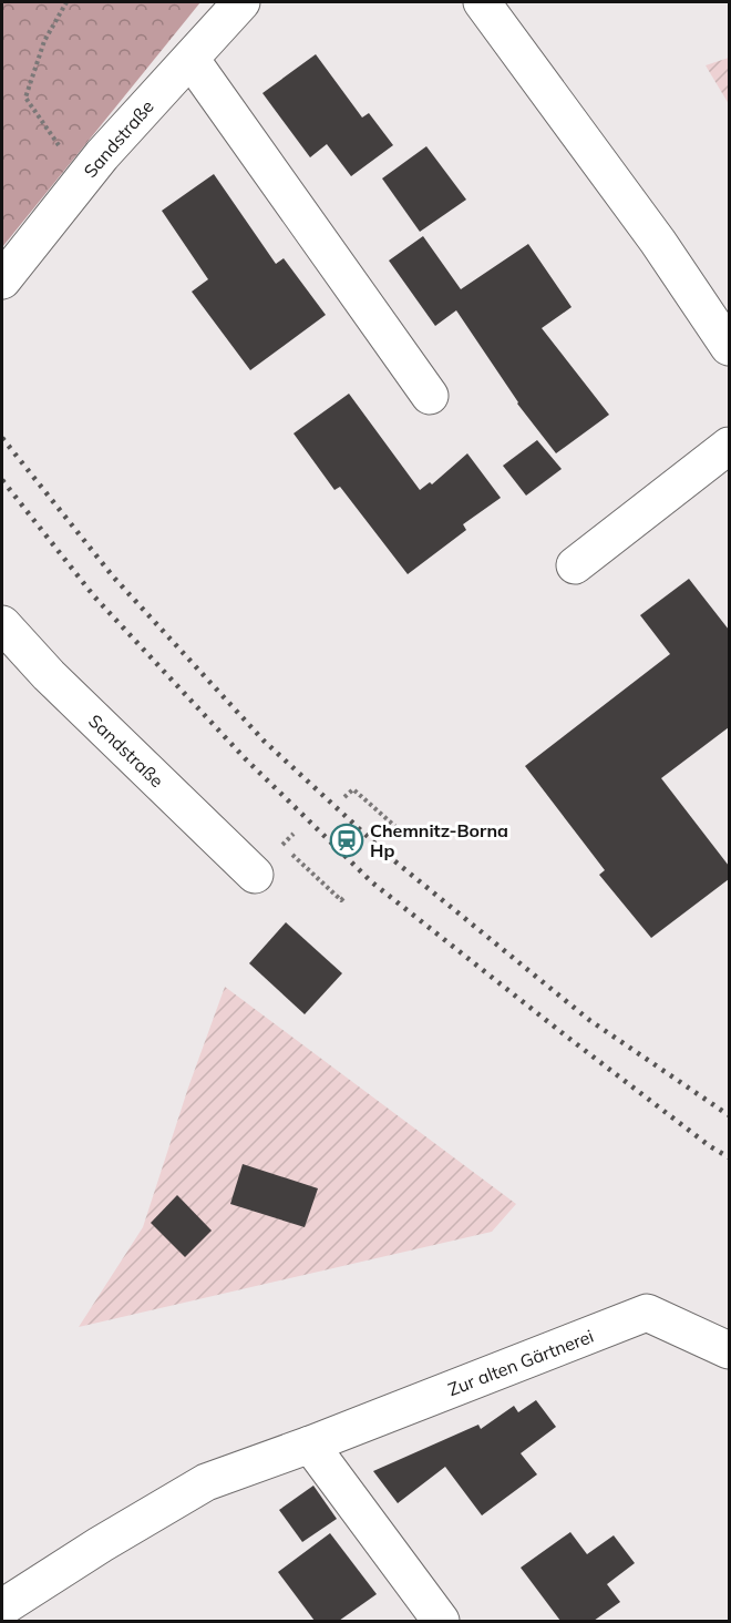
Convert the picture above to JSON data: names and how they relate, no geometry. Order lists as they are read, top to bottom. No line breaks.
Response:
{"streets":{"street":["Sandstraße","Zur alten Gärtnerei"]},"places":{"station":["Chemnitz-Borna Hp"]}}
